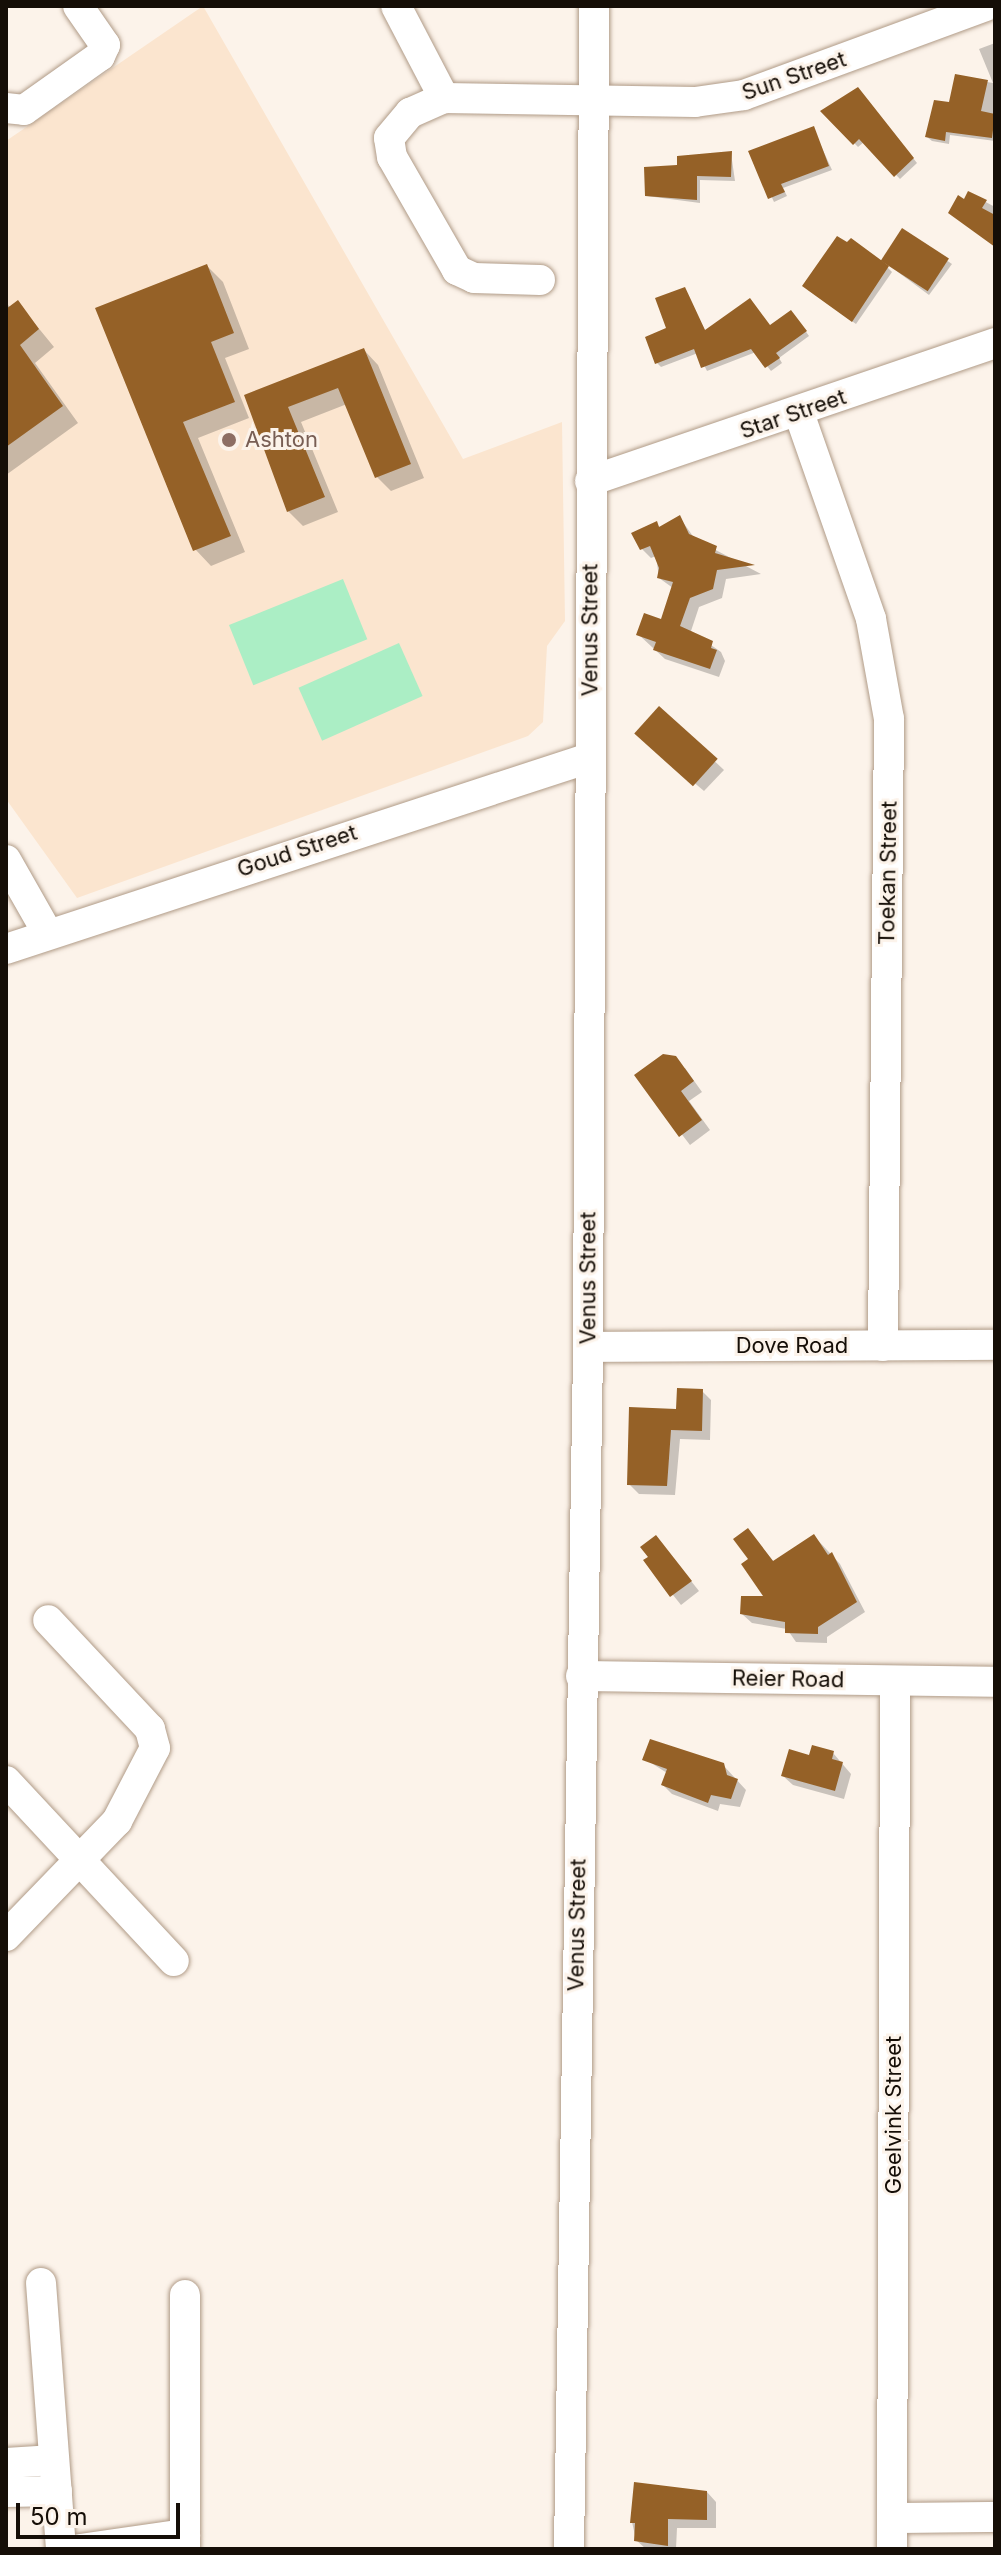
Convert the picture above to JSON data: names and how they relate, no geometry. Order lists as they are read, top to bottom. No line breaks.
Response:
{"streets":{"street":["Sun Street","Star Street","Venus Street","Goud Street","Toekan Street","Dove Road","Reier Road","Geelvink Street"]},"crossings":[["Sun Street","Venus Street"],["Star Street","Venus Street"],["Star Street","Toekan Street"],["Venus Street","Goud Street"],["Venus Street","Dove Road"],["Venus Street","Reier Road"],["Toekan Street","Dove Road"],["Reier Road","Geelvink Street"]],"places":["Ashton"],"scale_bar":"50 m"}
